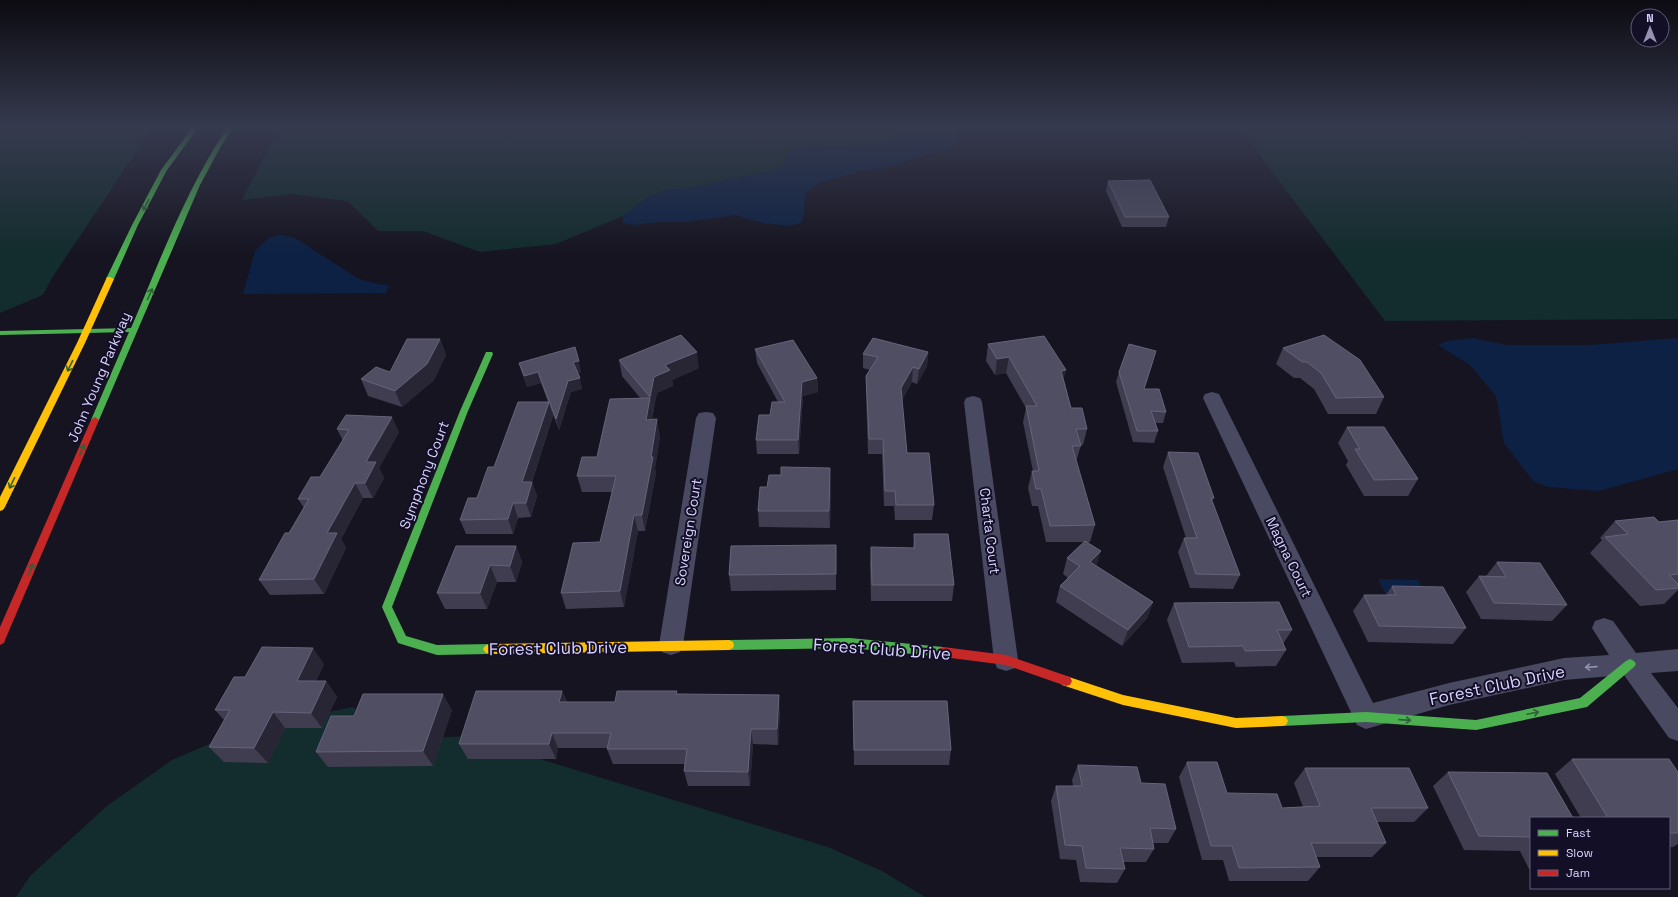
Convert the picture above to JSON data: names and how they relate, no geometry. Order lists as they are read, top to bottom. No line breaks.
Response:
{"streets":{"main road":["John Young Parkway","Symphony Court","Forest Club Drive"],"street":["Charta Court","Sovereign Court","Magna Court"]},"crossings":[["Symphony Court","Forest Club Drive"],["Charta Court","Forest Club Drive"],["Sovereign Court","Forest Club Drive"],["Magna Court","Forest Club Drive"]],"legend":["Fast","Slow","Jam"],"north":"top"}
